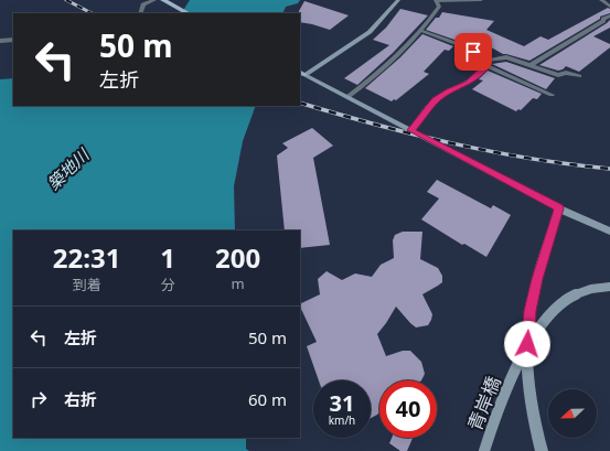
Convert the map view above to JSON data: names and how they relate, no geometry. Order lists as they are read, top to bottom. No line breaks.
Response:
{"streets":{"street":["青岸橋"]},"water":["築地川"],"north":"left","page":{"turn":["50 m","左折"],"eta":["22:31","到着","1","分","200","m"],"list":[{"name":"左折","value":"50 m"},{"name":"右折","value":"60 m"}],"speed":"31 km/h","limit":"40"}}
